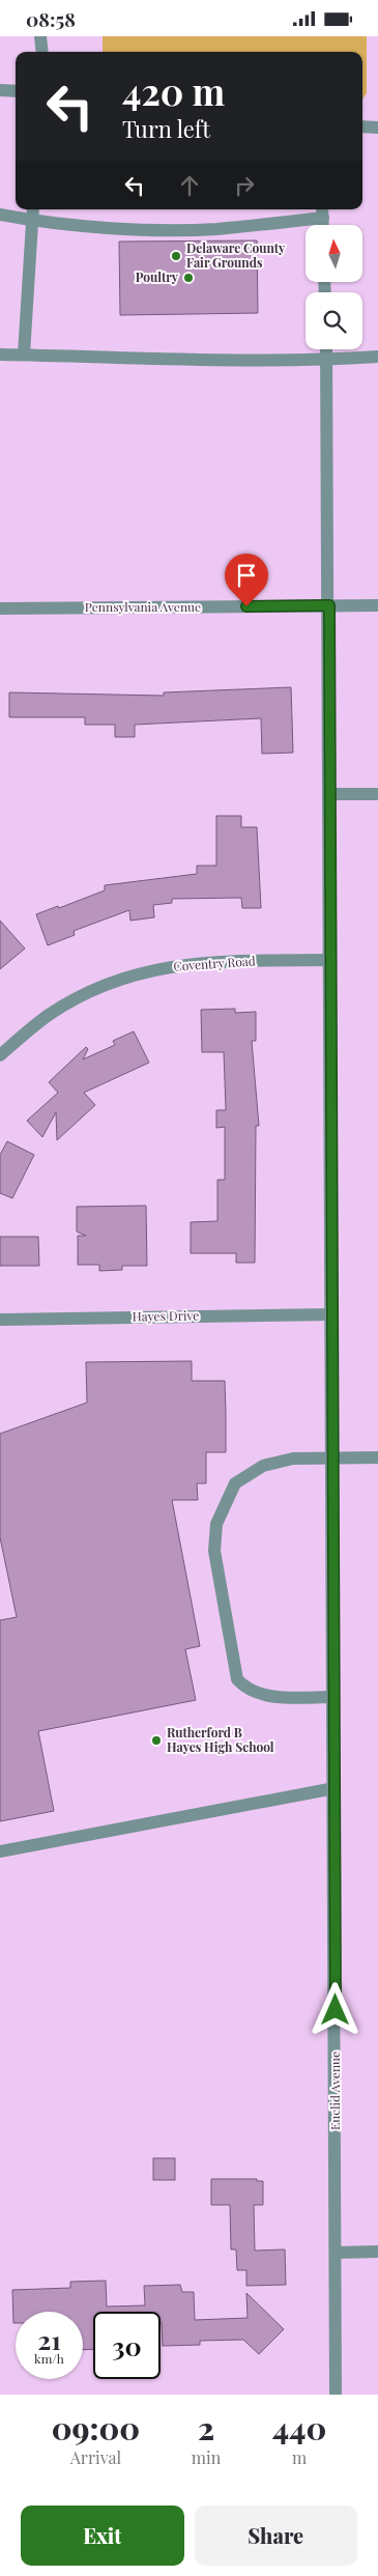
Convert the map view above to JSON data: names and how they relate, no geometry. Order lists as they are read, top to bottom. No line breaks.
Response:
{"streets":{"street":["Pennsylvania Avenue","Coventry Road","Hayes Drive","Euclid Avenue"]},"crossings":[["Pennsylvania Avenue","Euclid Avenue"],["Coventry Road","Euclid Avenue"],["Hayes Drive","Euclid Avenue"]],"places":["Delaware County Fair Grounds","Poultry","Rutherford B Hayes High School"],"north":"top","page":{"status":"08:58","turn":["420 m","Turn left"],"speed":"21 km/h","limit":"30","eta":["09:00","Arrival","2","min","440","m"],"buttons":["Exit","Share"]}}
